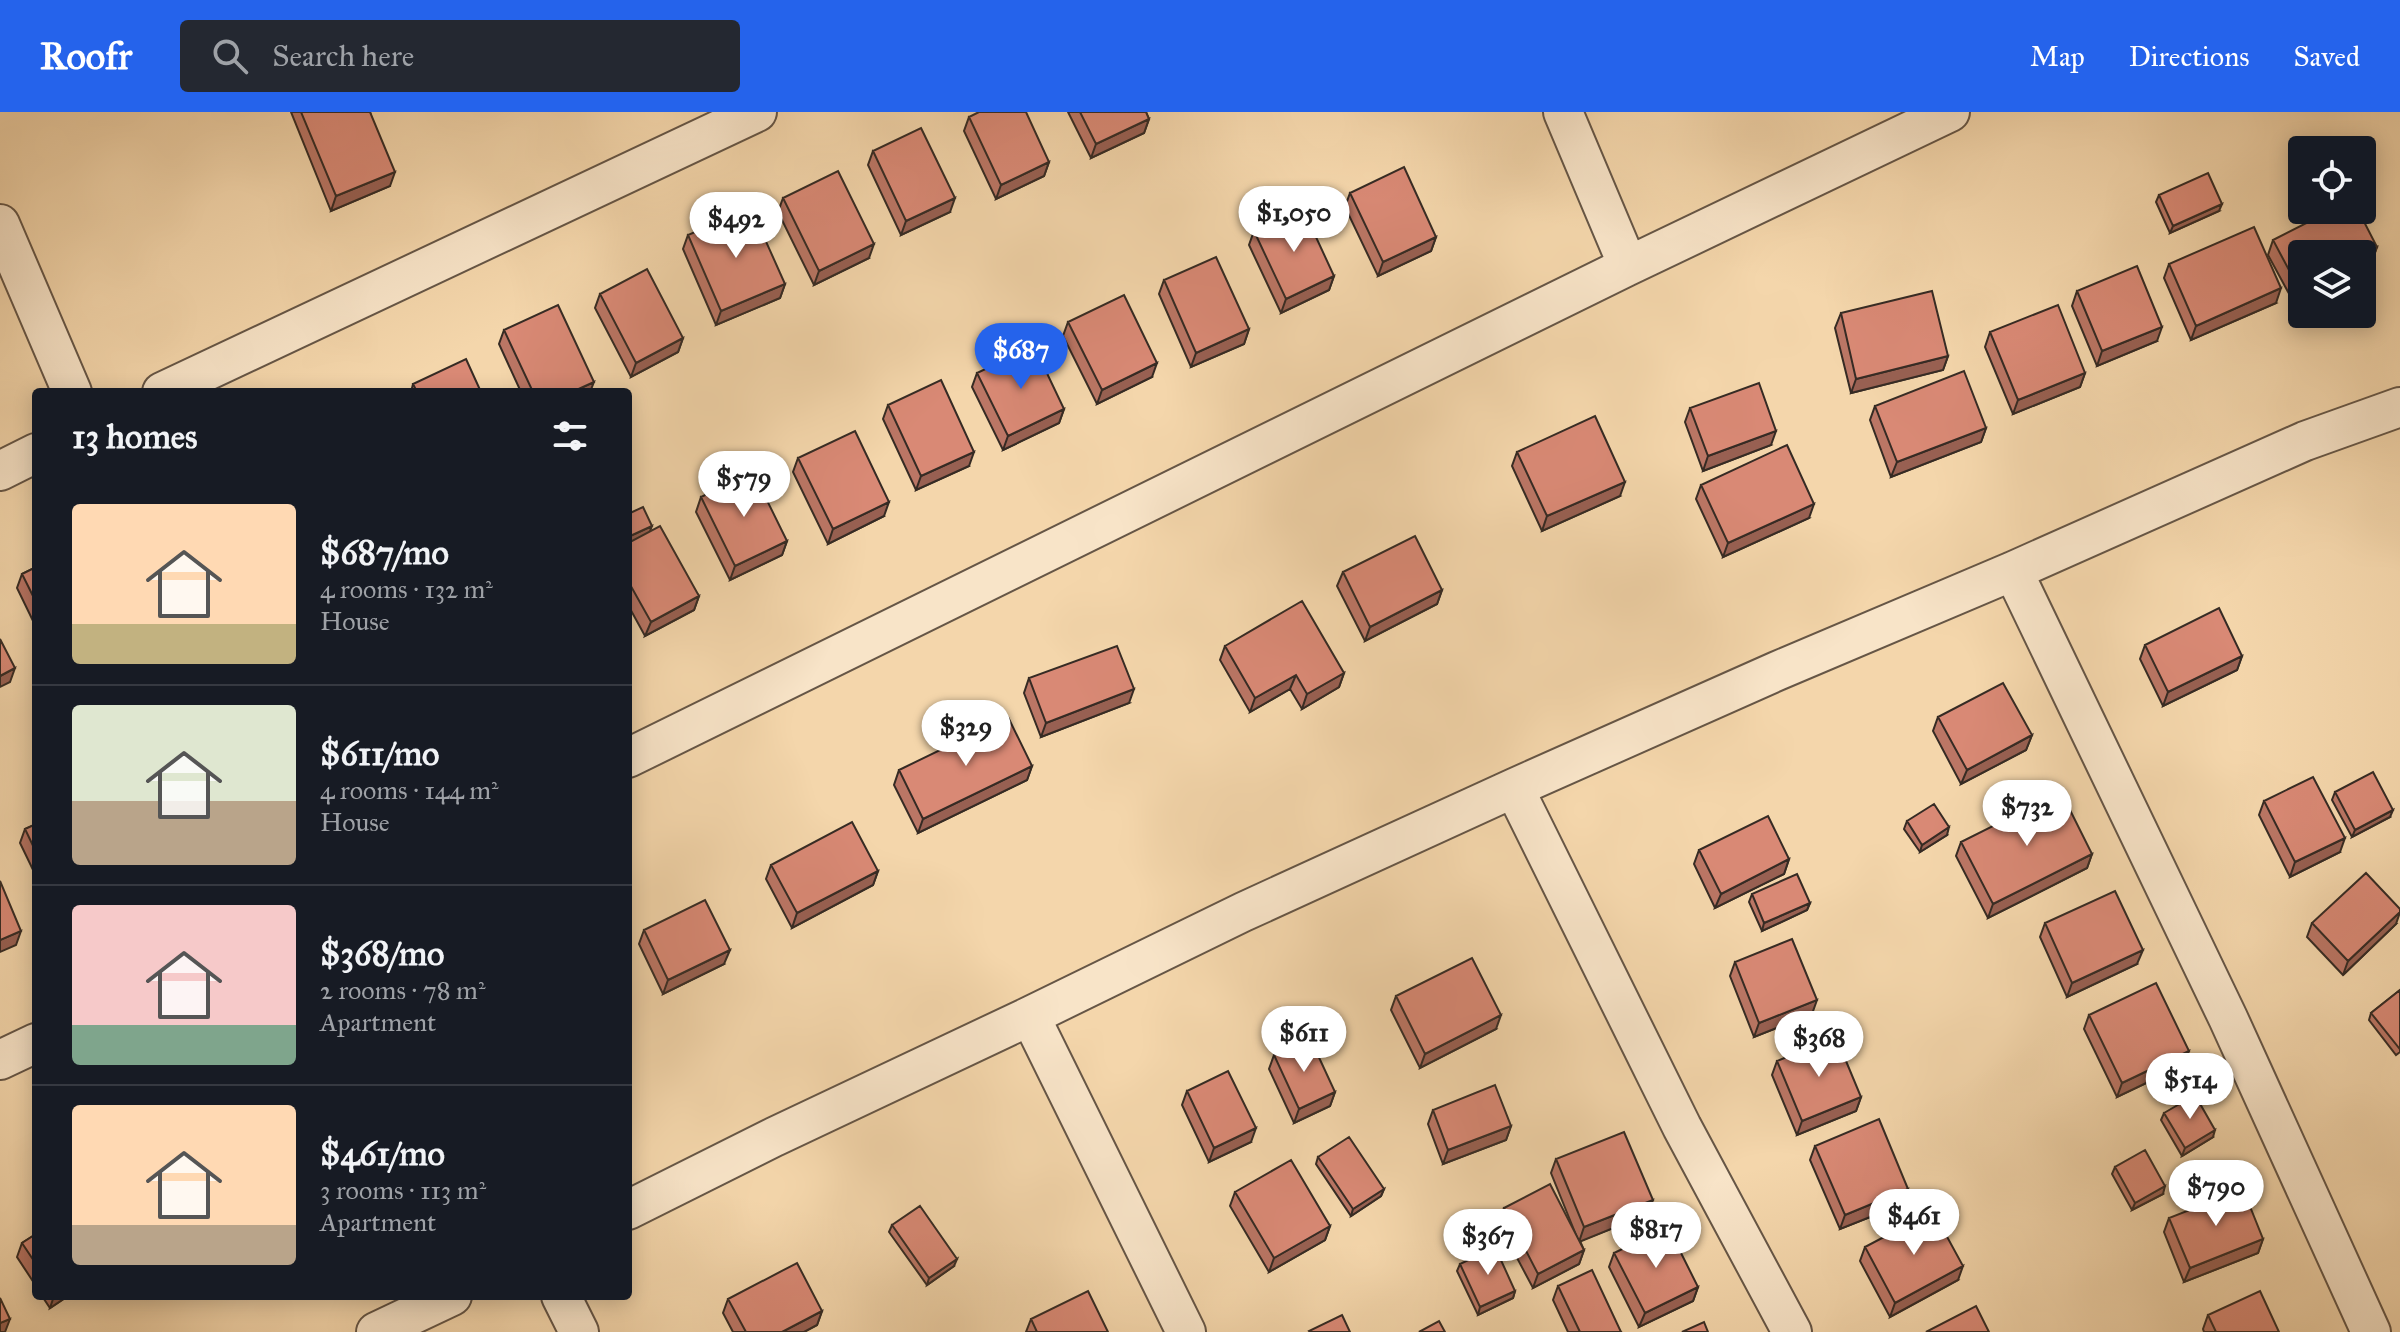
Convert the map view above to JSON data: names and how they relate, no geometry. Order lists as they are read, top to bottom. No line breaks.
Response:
{"page":{"header":"Roofr","search":"Search here","nav":["Map","Directions","Saved"],"price":["$1,050","$492","$687","$579","$329","$732","$611","$368","$514","$790","$461","$817","$367"],"heading":"13 homes","list":[{"name":"$687/mo","note":"4 rooms · 132 m² · House"},{"name":"$611/mo","note":"4 rooms · 144 m² · House"},{"name":"$368/mo","note":"2 rooms · 78 m² · Apartment"},{"name":"$461/mo","note":"3 rooms · 113 m² · Apartment"}]}}
